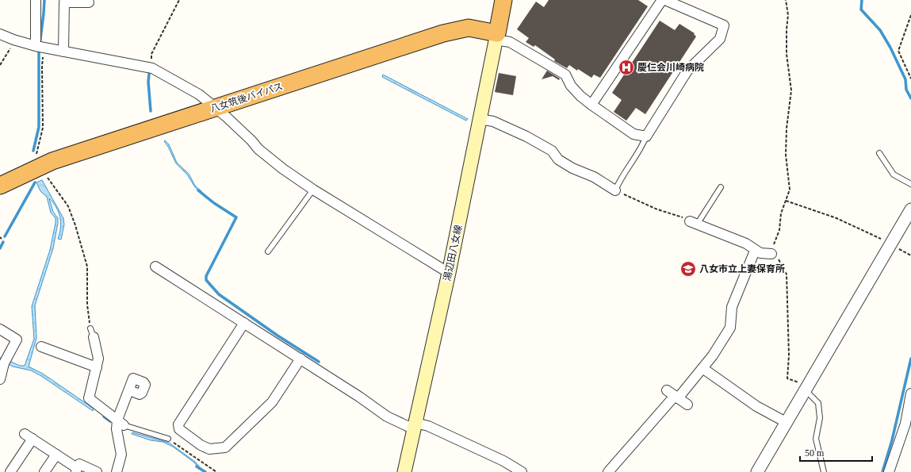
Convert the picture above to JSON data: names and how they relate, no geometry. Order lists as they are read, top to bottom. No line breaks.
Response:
{"streets":{"highway":["八女筑後バイパス"],"main road":["湯辺田八女線"]},"crossings":[["八女筑後バイパス","湯辺田八女線"]],"places":{"hospital":["慶仁会川崎病院"],"school or university":["八女市立上妻保育所"]},"scale_bar":"50 m"}
